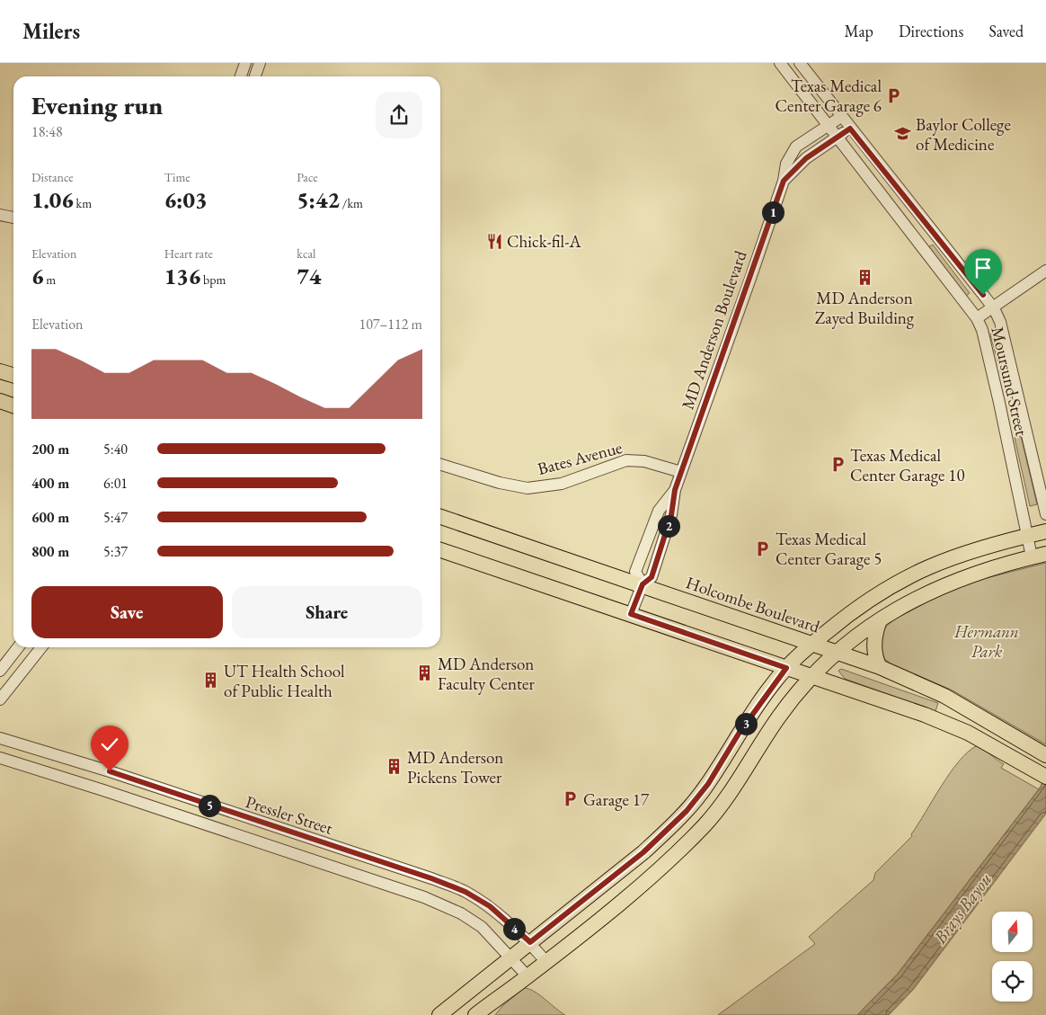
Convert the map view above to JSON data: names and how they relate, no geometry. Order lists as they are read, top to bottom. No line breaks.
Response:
{"streets":{"main road":["Holcombe Boulevard"],"street":["MD Anderson Boulevard","Moursund Street","Bates Avenue","Pressler Street"]},"crossings":[["MD Anderson Boulevard","Moursund Street"],["MD Anderson Boulevard","Bates Avenue"],["MD Anderson Boulevard","Holcombe Boulevard"]],"water":["Brays Bayou"],"parks":["Hermann Park"],"places":{"parking":["Texas Medical Center Garage 6","Texas Medical Center Garage 10","Texas Medical Center Garage 5","Garage 17"],"school or university":["Baylor College of Medicine"],"restaurant":["Chick-fil-A"],"building":["MD Anderson Zayed Building","MD Anderson Faculty Center","UT Health School of Public Health","MD Anderson Pickens Tower"]},"north":"top","page":{"header":"Milers","nav":["Map","Directions","Saved"],"heading":["Evening run","18:48"],"stats":[["Distance","1.06 km"],["Time","6:03"],["Pace","5:42 /km"],["Elevation","6 m"],["Heart rate","136 bpm"],["kcal","74"]],"pins":["1","2","3","5","4"],"chart":["Elevation","107–112 m"],"list":[{"name":"200 m","note":"5:40"},{"name":"400 m","note":"6:01"},{"name":"600 m","note":"5:47"},{"name":"800 m","note":"5:37"}],"buttons":["Save","Share"]}}
